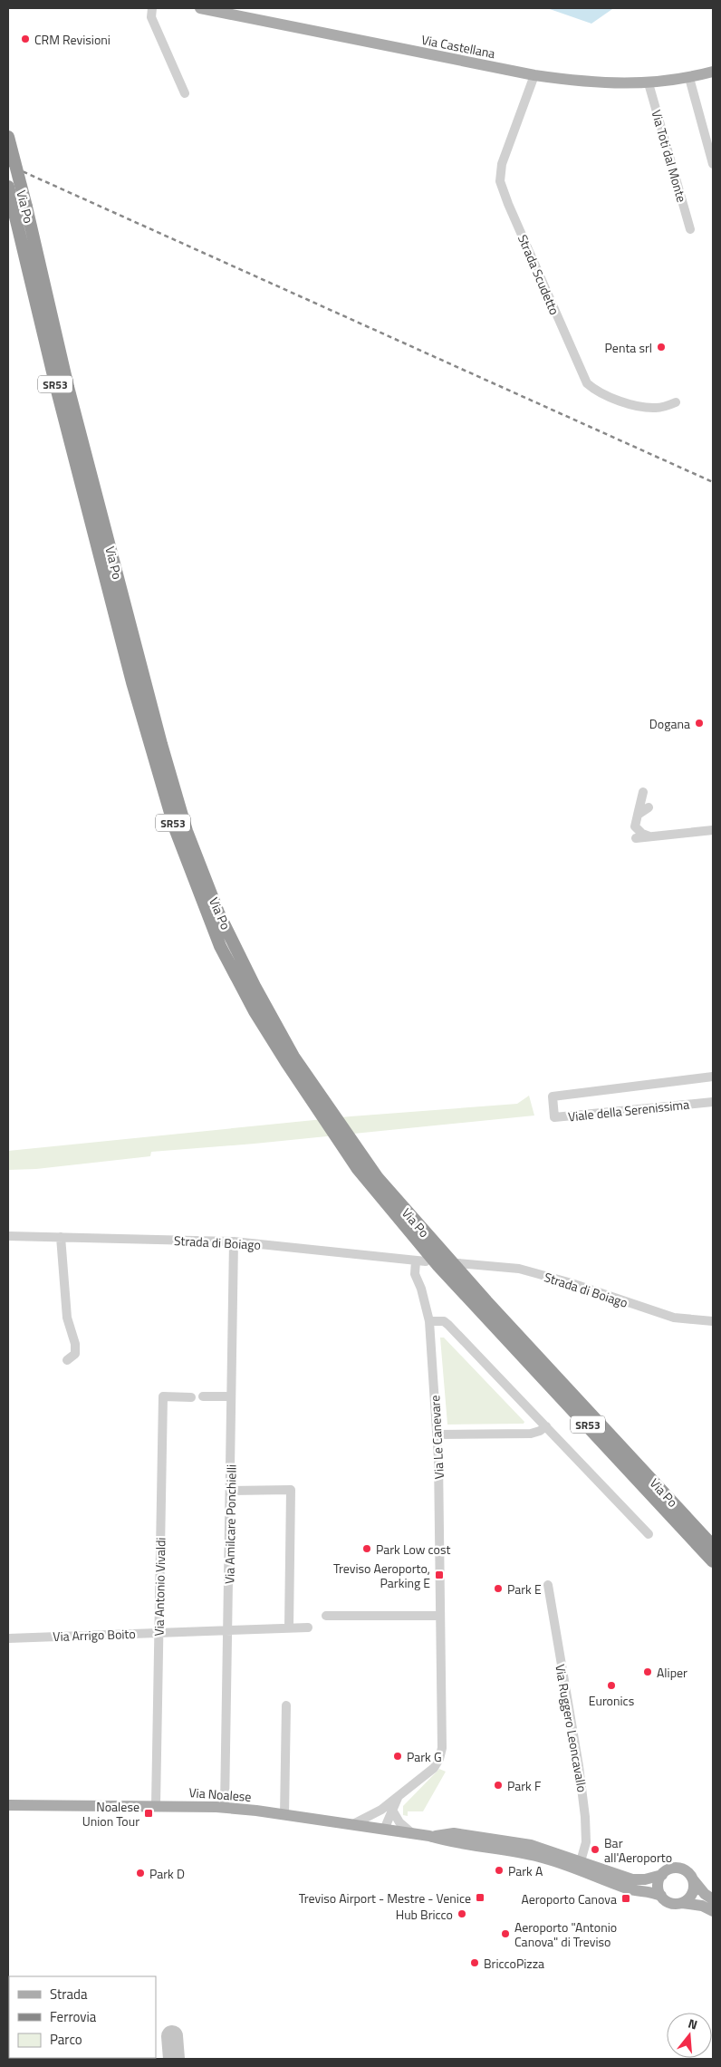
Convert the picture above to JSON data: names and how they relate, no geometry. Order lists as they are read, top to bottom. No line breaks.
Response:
{"streets":{"highway":["Via Po","SR53"],"main road":["Via Castellana","Via Noalese"],"street":["Via Toti dal Monte","Strada Scudetto","Viale della Serenissima","Strada di Boiago","Via Le Canevare","Via Amilcare Ponchielli","Via Antonio Vivaldi","Via Arrigo Boito","Via Ruggero Leoncavallo"]},"crossings":[["Via Castellana","Via Toti dal Monte"],["Via Castellana","Strada Scudetto"],["Strada di Boiago","Via Le Canevare"],["Strada di Boiago","Via Amilcare Ponchielli"],["Via Le Canevare","Via Noalese"],["Via Amilcare Ponchielli","Via Arrigo Boito"],["Via Amilcare Ponchielli","Via Noalese"],["Via Antonio Vivaldi","Via Arrigo Boito"],["Via Antonio Vivaldi","Via Noalese"],["Via Ruggero Leoncavallo","Via Noalese"]],"places":{"other":["CRM Revisioni","Penta srl","Dogana","Park Low cost","Park E","Aliper","Euronics","Park G","Park F","Bar all'Aeroporto","Park A","Park D","Hub Bricco","Aeroporto \"Antonio Canova\" di Treviso","BriccoPizza"],"transit":["Treviso Aeroporto, Parking E","Noalese Union Tour","Treviso Airport - Mestre - Venice","Aeroporto Canova"]},"legend":["Strada","Ferrovia","Parco"],"north":"top"}
